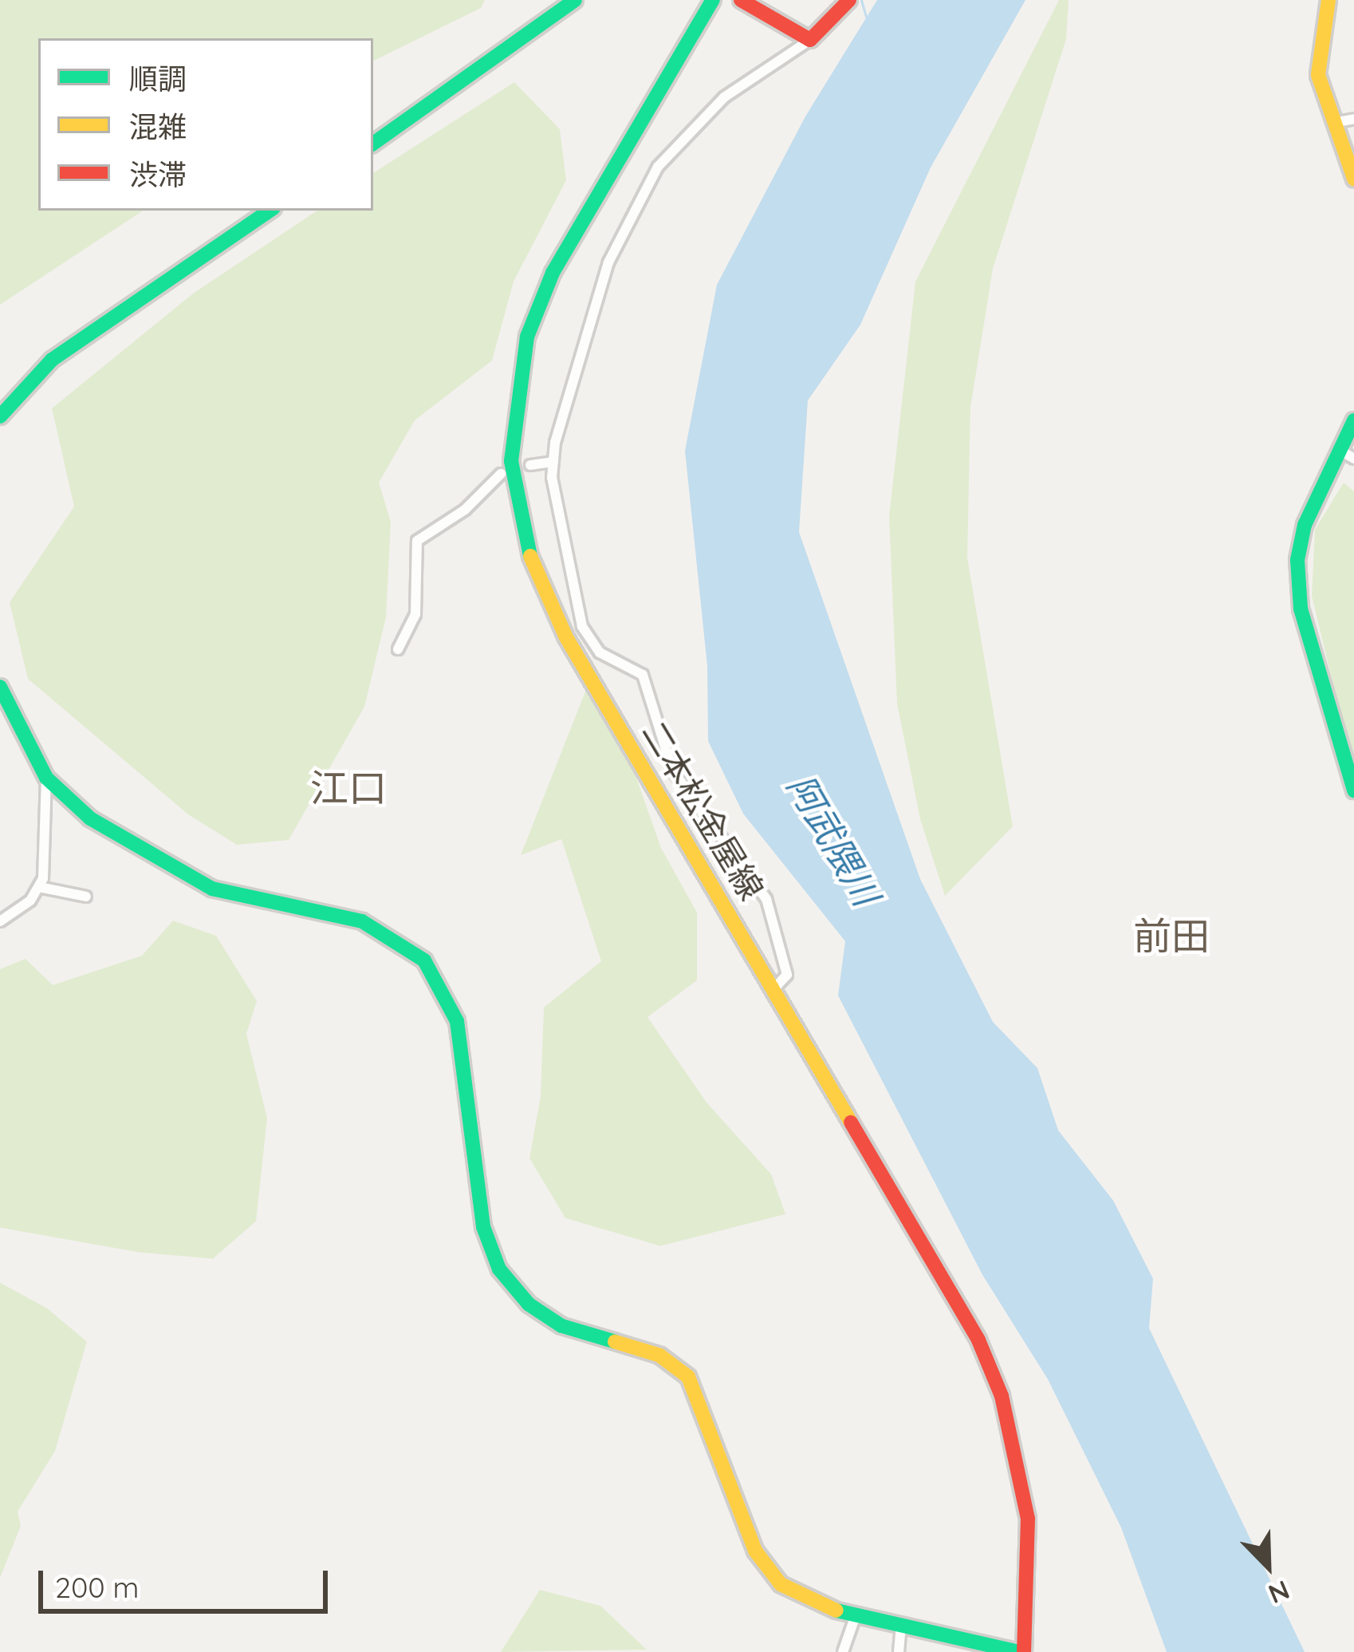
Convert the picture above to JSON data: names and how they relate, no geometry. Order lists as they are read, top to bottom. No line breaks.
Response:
{"streets":{"street":["二本松金屋線"]},"districts":["江口","前田"],"water":["阿武隈川"],"legend":["順調","混雑","渋滞"],"scale_bar":"200 m","north":"bottom right"}
